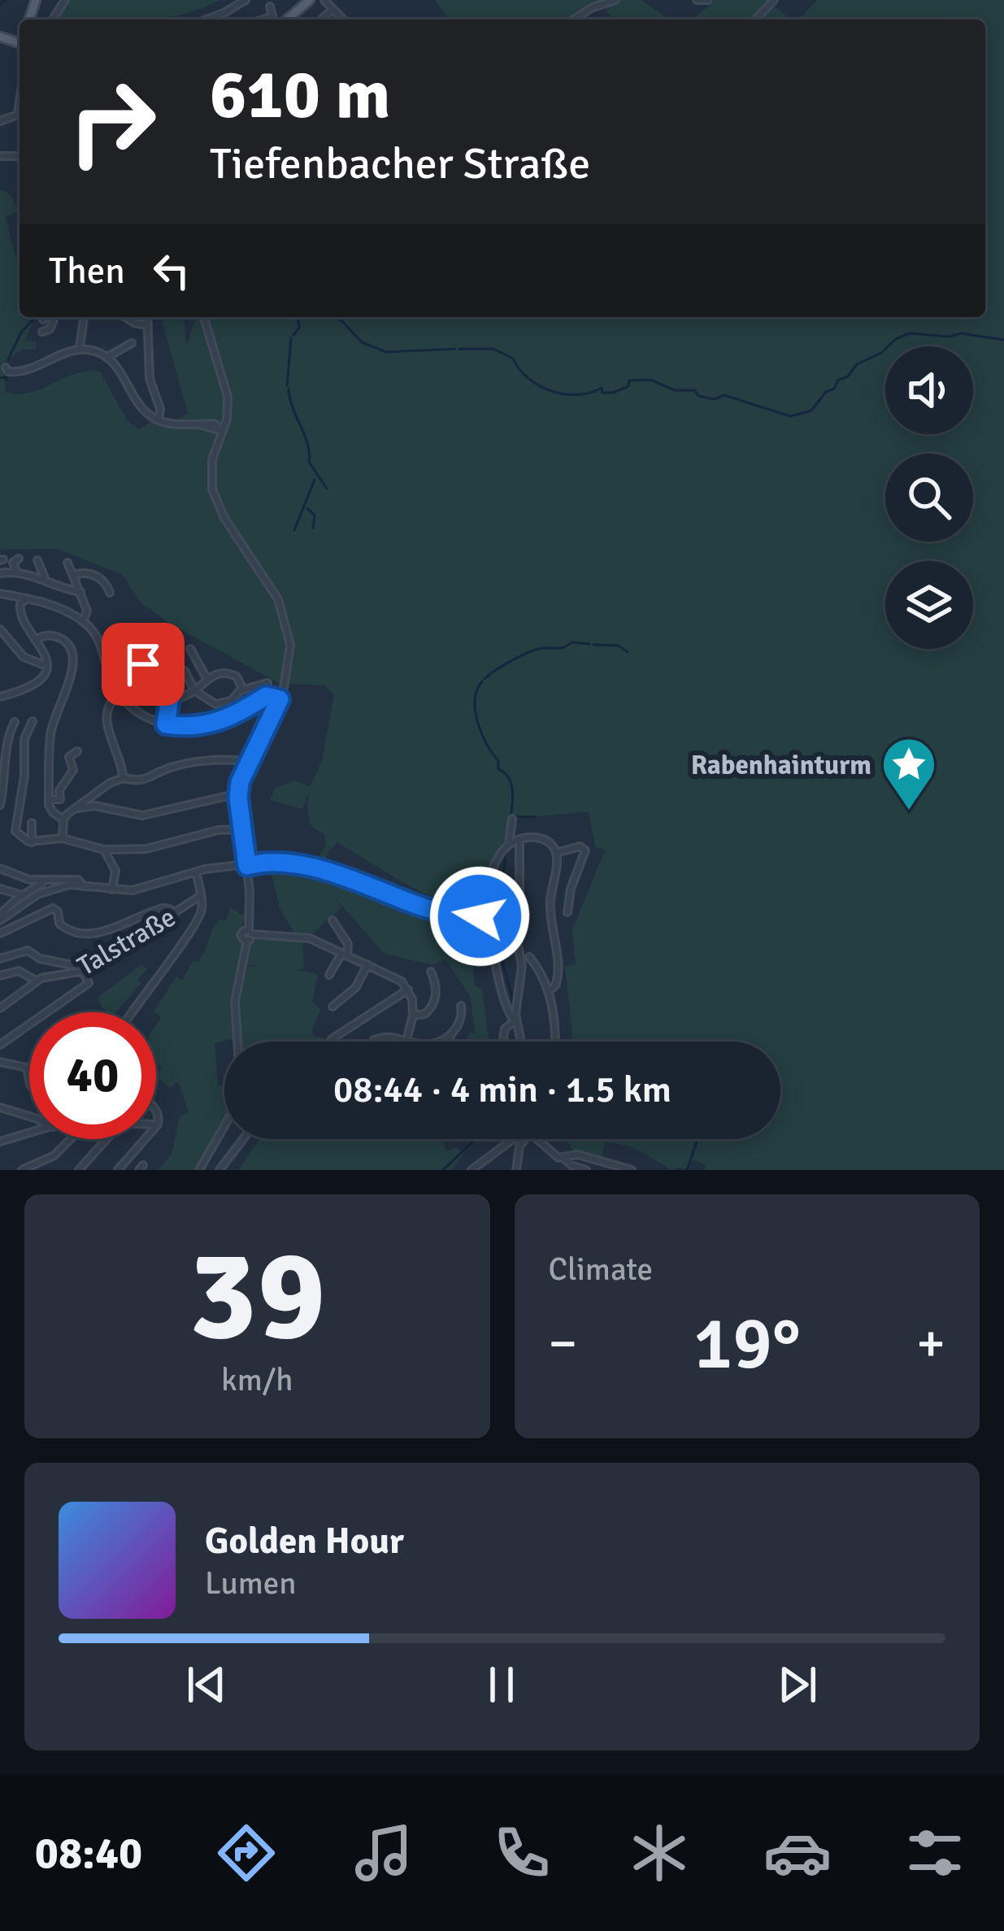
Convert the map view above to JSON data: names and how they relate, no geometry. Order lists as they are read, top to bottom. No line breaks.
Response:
{"streets":{"street":["Talstraße"]},"places":{"place":["Rabenhainturm"]},"page":{"turn":["610 m","Tiefenbacher Straße"],"then":"Then","limit":"40","trip":"08:44 · 4 min · 1.5 km","tile":[["39","km/h"],"Climate"],"heat":["−","19°","+"],"song":["Golden Hour","Lumen"],"tabs":"08:40"}}
